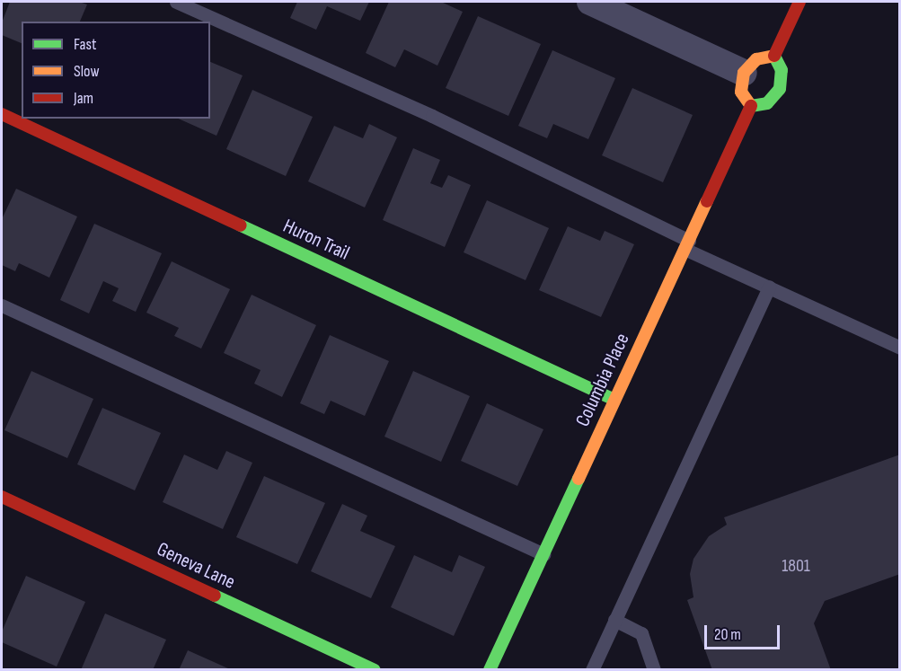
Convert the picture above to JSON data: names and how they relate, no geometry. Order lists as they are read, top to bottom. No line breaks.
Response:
{"streets":{"street":["Huron Trail","Columbia Place","Geneva Lane"]},"crossings":[["Huron Trail","Columbia Place"]],"house_numbers":["1801"],"legend":["Fast","Slow","Jam"],"scale_bar":"20 m"}
